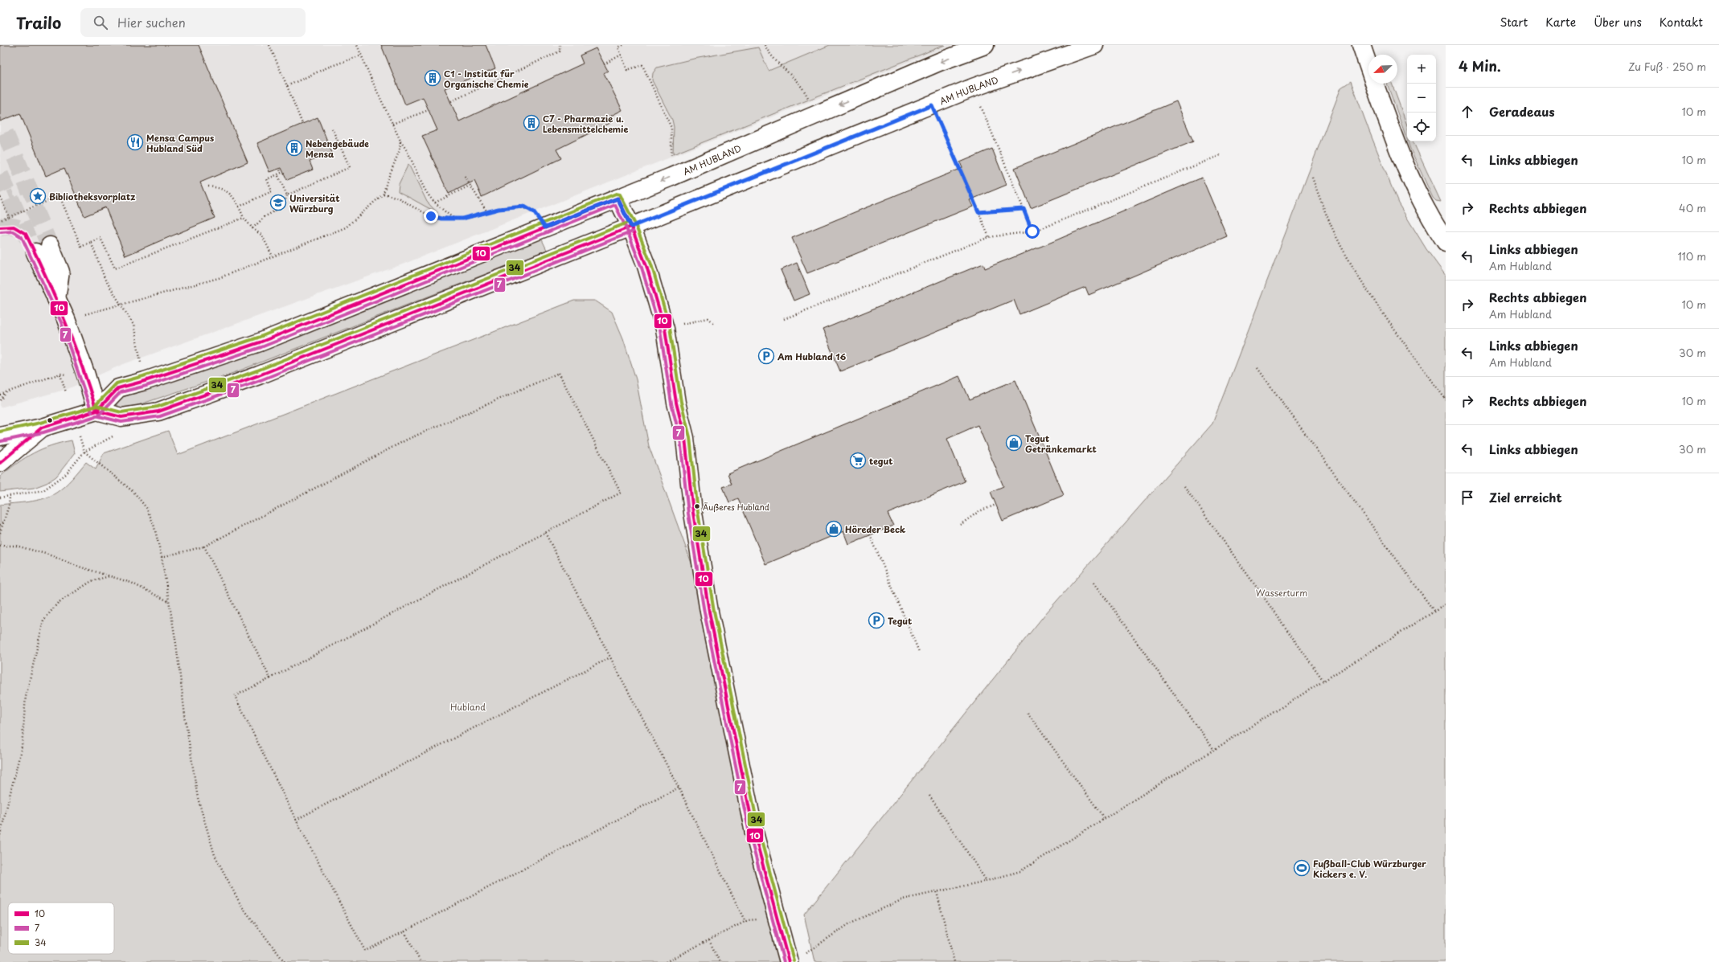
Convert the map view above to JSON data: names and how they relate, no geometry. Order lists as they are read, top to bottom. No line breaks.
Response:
{"streets":{"street":["AM HUBLAND"]},"parks":["Wasserturm","Hubland"],"places":{"building":["C1 - Institut für Organische Chemie","C7 - Pharmazie u. Lebensmittelchemie","Nebengebäude Mensa"],"restaurant":["Mensa Campus Hubland Süd"],"place":["Bibliotheksvorplatz"],"school or university":["Universität Würzburg"],"parking":["Am Hubland 16","Tegut"],"shop":["Tegut Getränkemarkt","Höreder Beck"],"supermarket":["tegut"],"other":["Äußeres Hubland"],"sports":["Fußball-Club Würzburger Kickers e. V."]},"lines":["transit line 34","transit line 10","transit line 7"],"legend":["10","7","34"],"north":"bottom left","page":{"header":"Trailo","search":"Hier suchen","nav":["Start","Karte","Über uns","Kontakt"],"heading":["4 Min.","Zu Fuß · 250 m"],"map_buttons":["+","−"],"list":[["Geradeaus","10 m"],["Links abbiegen","10 m"],["Rechts abbiegen","40 m"],["Links abbiegen","Am Hubland","110 m"],["Rechts abbiegen","Am Hubland","10 m"],["Links abbiegen","Am Hubland","30 m"],["Rechts abbiegen","10 m"],["Links abbiegen","30 m"],"Ziel erreicht"]}}
